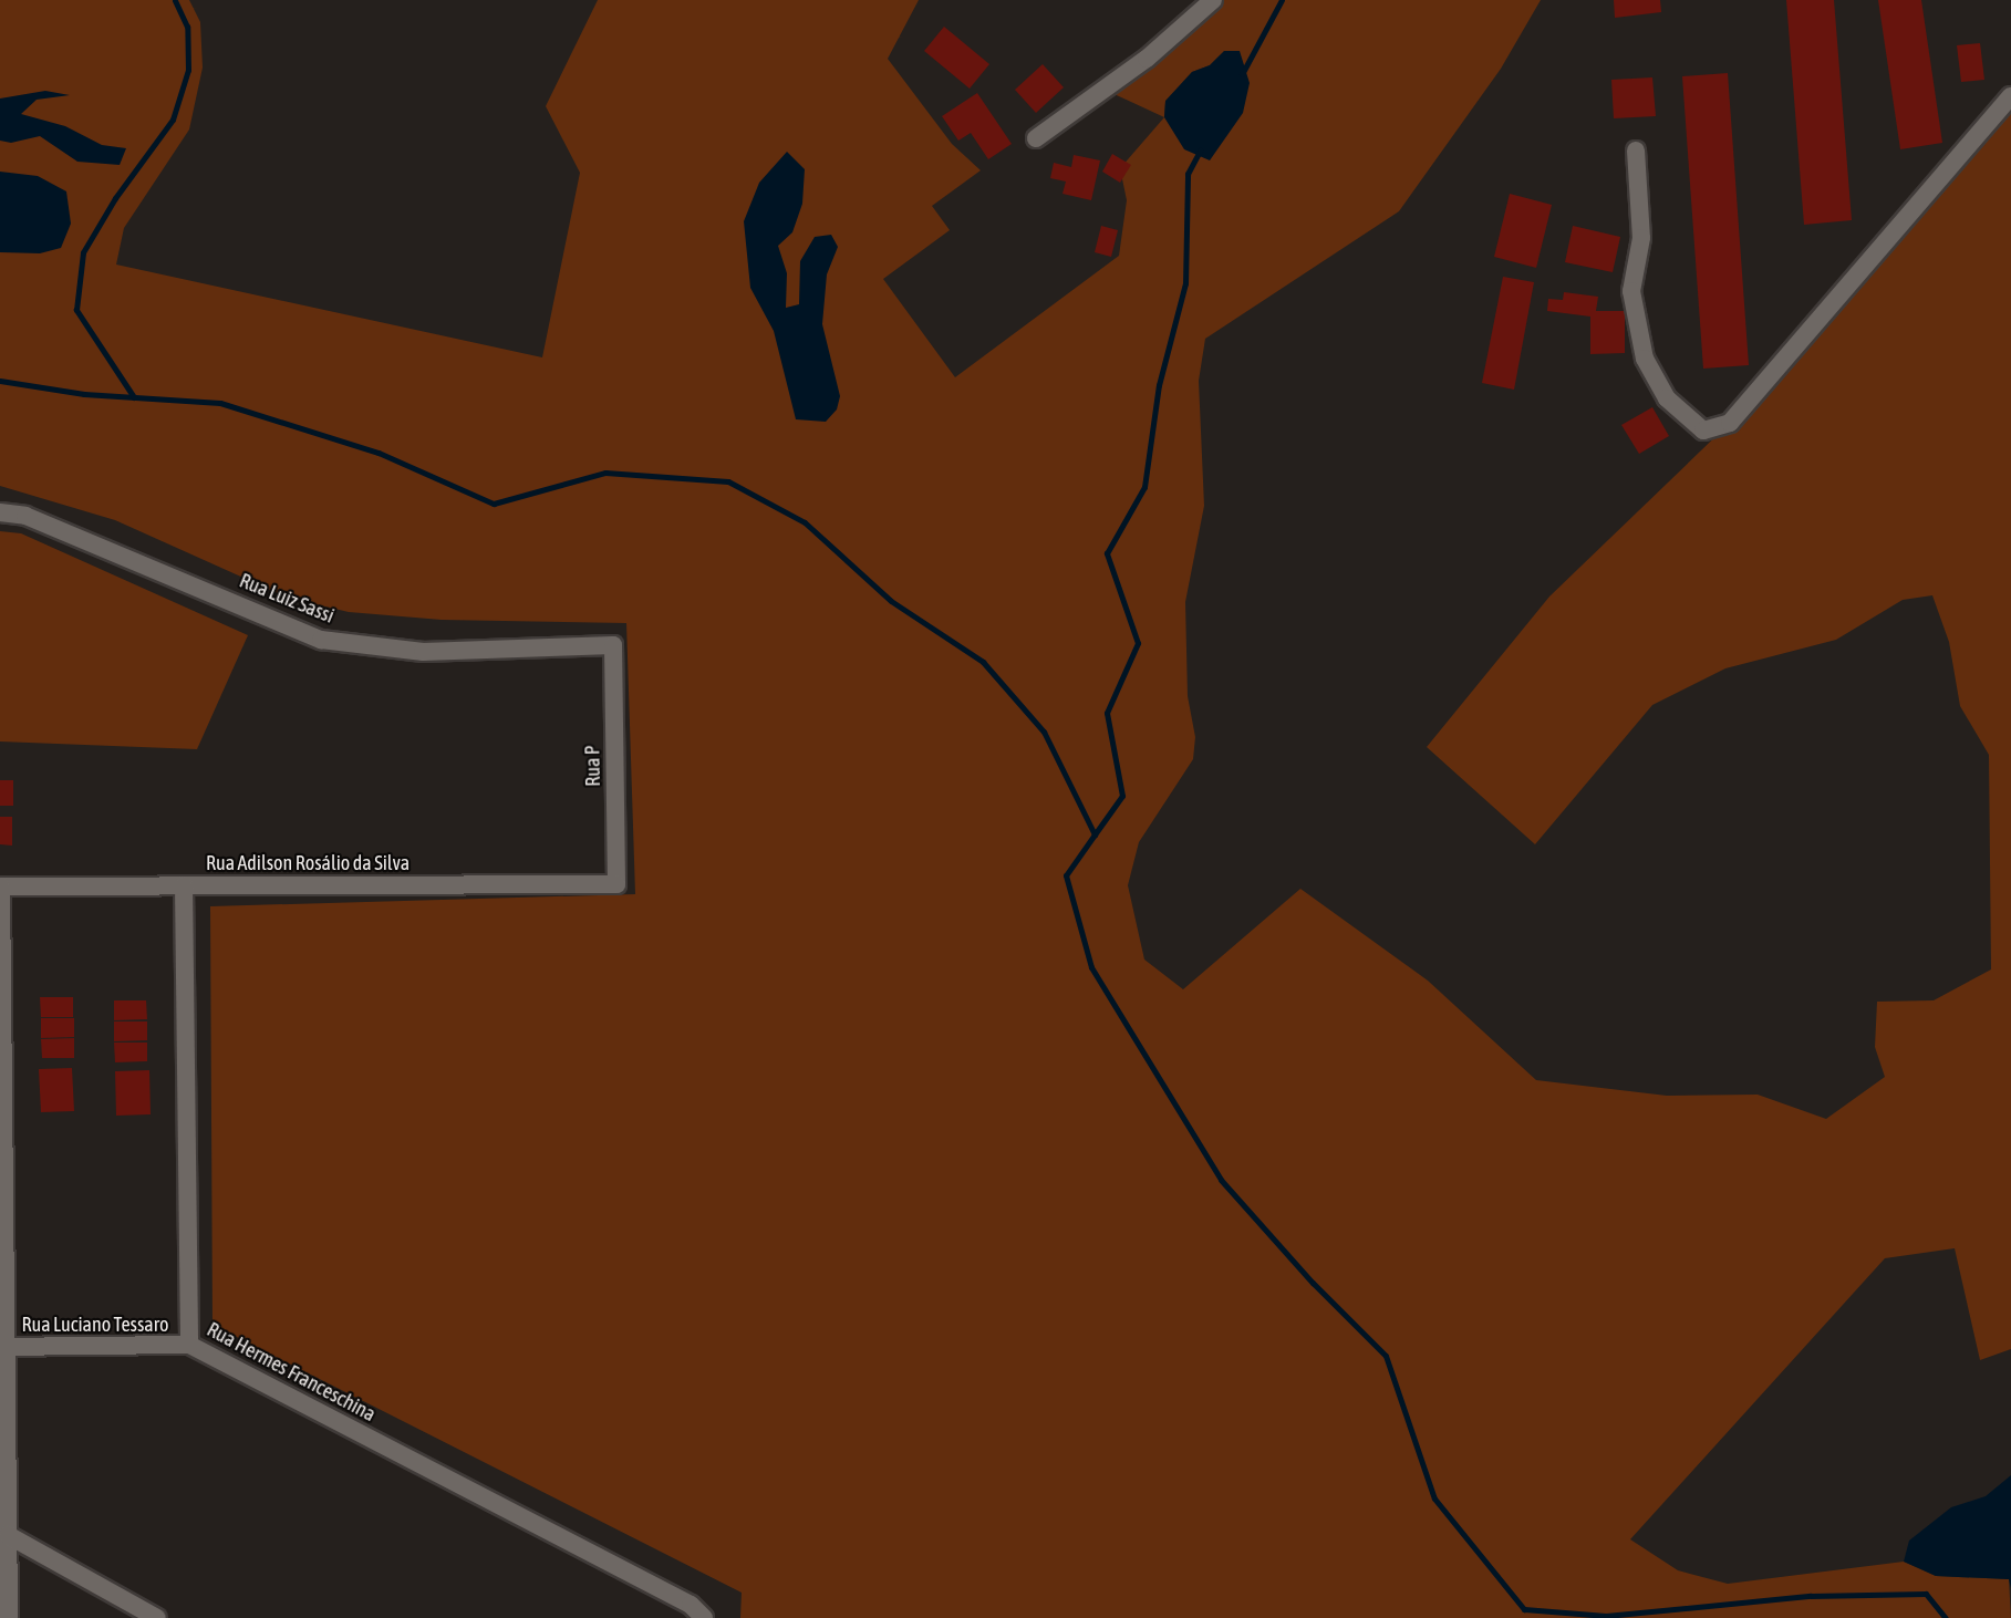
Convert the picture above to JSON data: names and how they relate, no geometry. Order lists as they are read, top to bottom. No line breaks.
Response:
{"streets":{"street":["Rua Luiz Sassi","Rua P","Rua Adilson Rosálio da Silva","Rua Luciano Tessaro","Rua Hermes Franceschina"]},"crossings":[["Rua Luiz Sassi","Rua P"],["Rua P","Rua Adilson Rosálio da Silva"],["Rua Adilson Rosálio da Silva","Rua Hermes Franceschina"],["Rua Luciano Tessaro","Rua Hermes Franceschina"]]}
